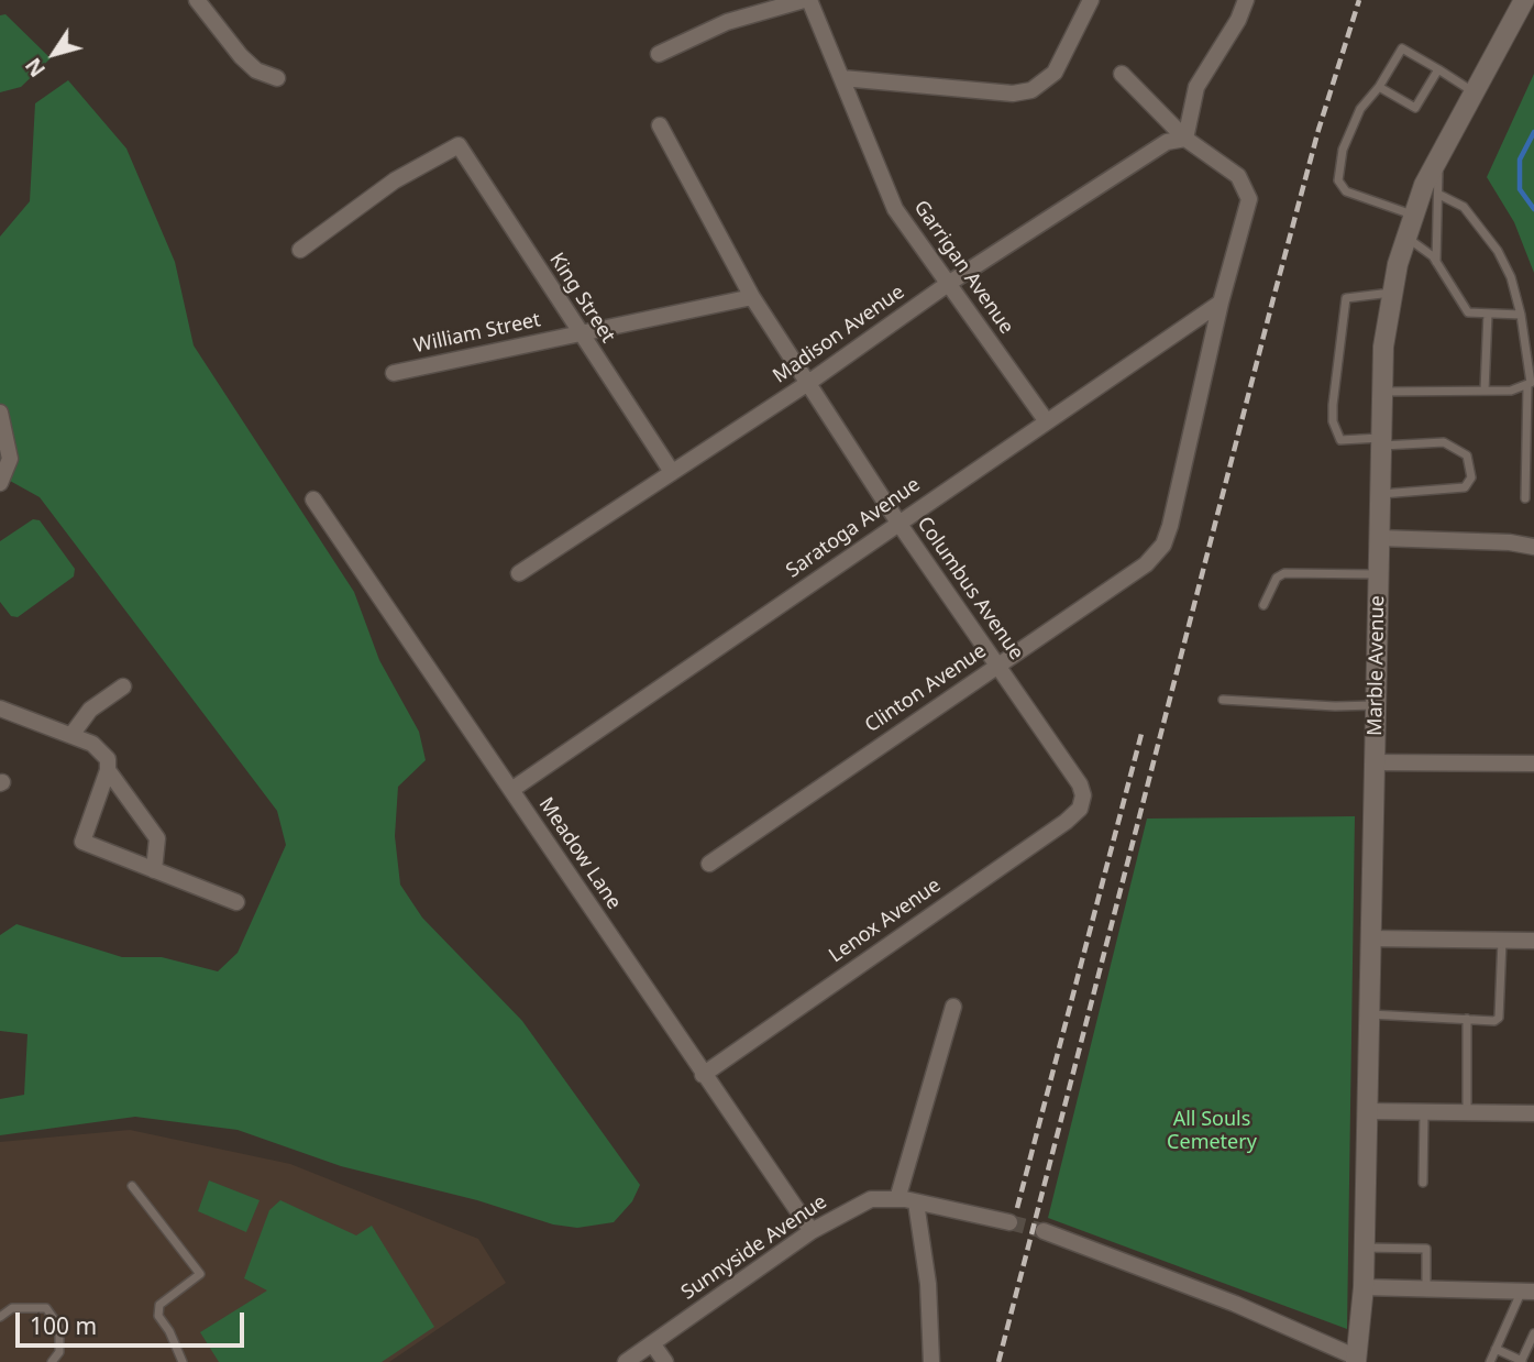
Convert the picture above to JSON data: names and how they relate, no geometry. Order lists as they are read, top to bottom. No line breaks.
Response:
{"streets":{"street":["Garrigan Avenue","King Street","William Street","Madison Avenue","Saratoga Avenue","Columbus Avenue","Marble Avenue","Clinton Avenue","Meadow Lane","Lenox Avenue","Sunnyside Avenue"]},"crossings":[["Garrigan Avenue","Madison Avenue"],["Garrigan Avenue","Saratoga Avenue"],["King Street","William Street"],["King Street","Madison Avenue"],["William Street","Columbus Avenue"],["Madison Avenue","Columbus Avenue"],["Saratoga Avenue","Columbus Avenue"],["Saratoga Avenue","Clinton Avenue"],["Saratoga Avenue","Meadow Lane"],["Columbus Avenue","Clinton Avenue"],["Columbus Avenue","Lenox Avenue"],["Meadow Lane","Lenox Avenue"],["Meadow Lane","Sunnyside Avenue"]],"parks":["All Souls Cemetery"],"scale_bar":"100 m","north":"bottom left"}
